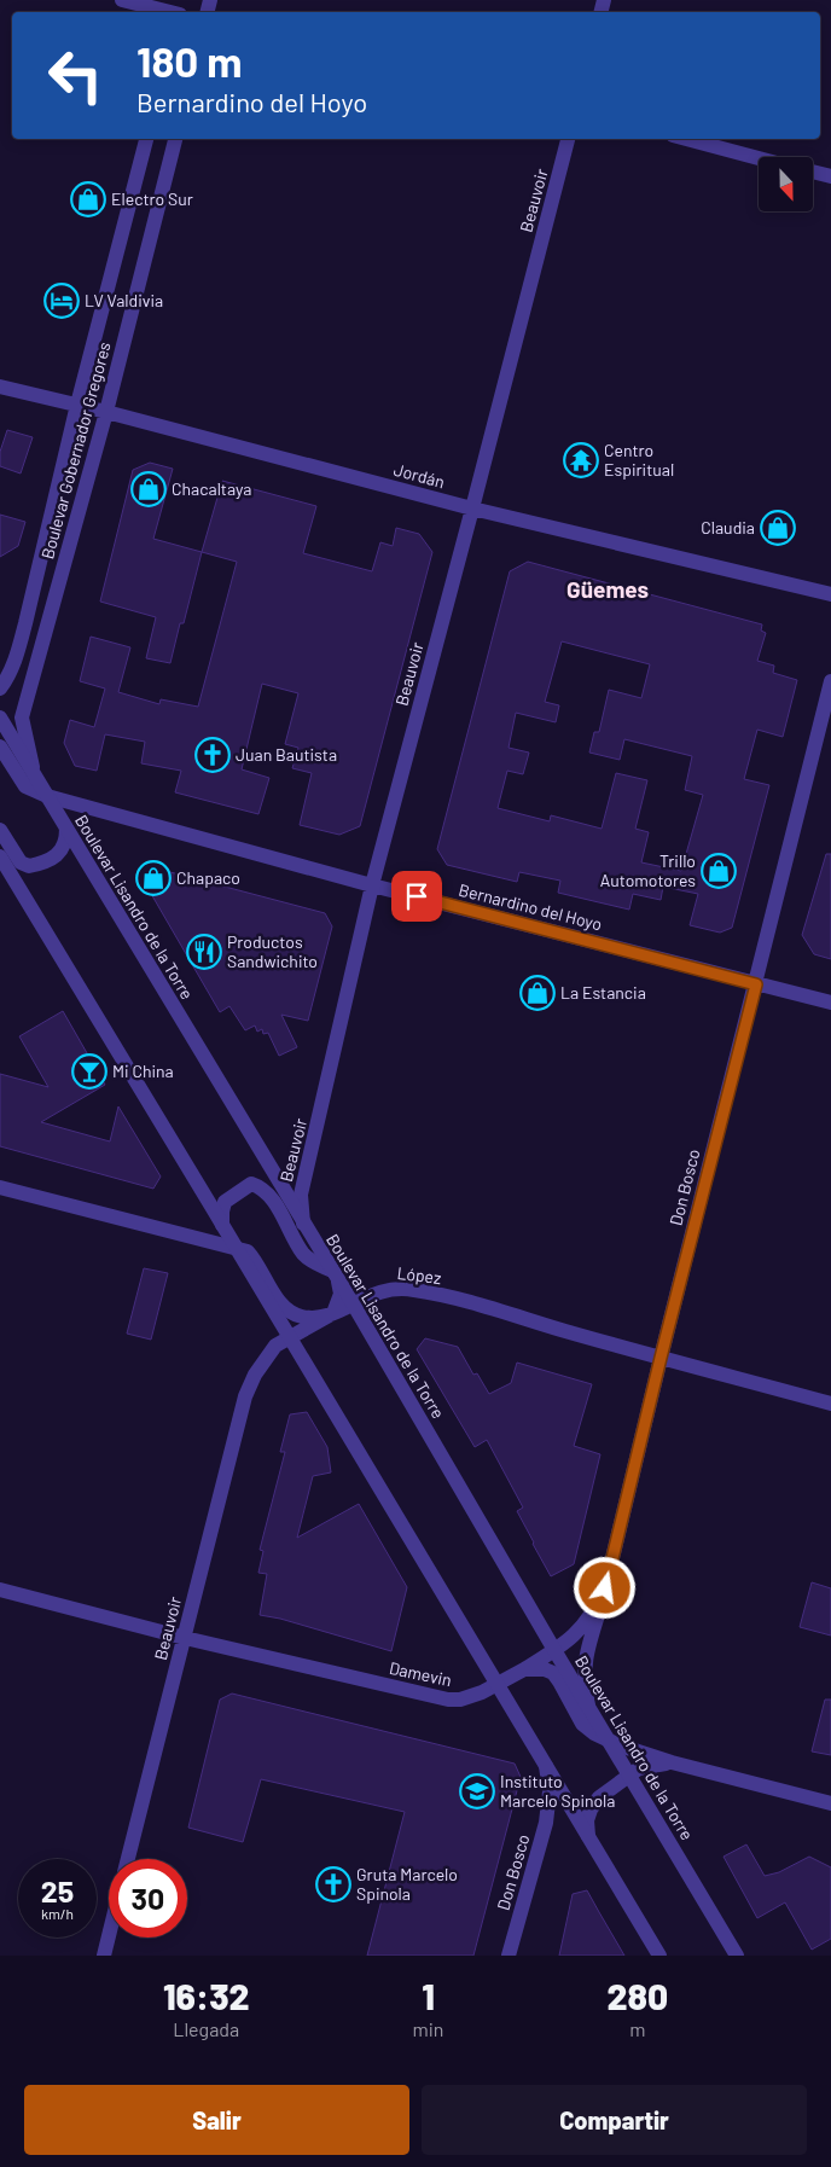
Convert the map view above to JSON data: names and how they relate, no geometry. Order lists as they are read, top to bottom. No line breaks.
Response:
{"streets":{"street":["Beauvoir","Boulevar Gobernador Gregores","Jordán","Boulevar Lisandro de la Torre","Bernardino del Hoyo","Don Bosco","López","Damevin"]},"crossings":[["Beauvoir","Jordán"],["Beauvoir","Boulevar Lisandro de la Torre"],["Beauvoir","Bernardino del Hoyo"],["Beauvoir","López"],["Beauvoir","Damevin"],["Boulevar Gobernador Gregores","Jordán"],["Boulevar Gobernador Gregores","Boulevar Lisandro de la Torre"],["Boulevar Lisandro de la Torre","Bernardino del Hoyo"],["Boulevar Lisandro de la Torre","Don Bosco"],["Boulevar Lisandro de la Torre","López"],["Bernardino del Hoyo","Don Bosco"],["Don Bosco","López"],["Don Bosco","Damevin"]],"districts":["Güemes"],"places":{"shop":["Electro Sur","Chacaltaya","Claudia","Trillo Automotores","Chapaco","La Estancia"],"hotel":["LV Valdivia"],"temple":["Centro Espiritual"],"church":["Juan Bautista","Gruta Marcelo Spinola"],"restaurant":["Productos Sandwichito"],"bar":["Mi China"],"school or university":["Instituto Marcelo Spinola"]},"north":"bottom","page":{"turn":["180 m","Bernardino del Hoyo"],"speed":"25 km/h","limit":"30","eta":["16:32","Llegada","1","min","280","m"],"buttons":["Salir","Compartir"]}}
